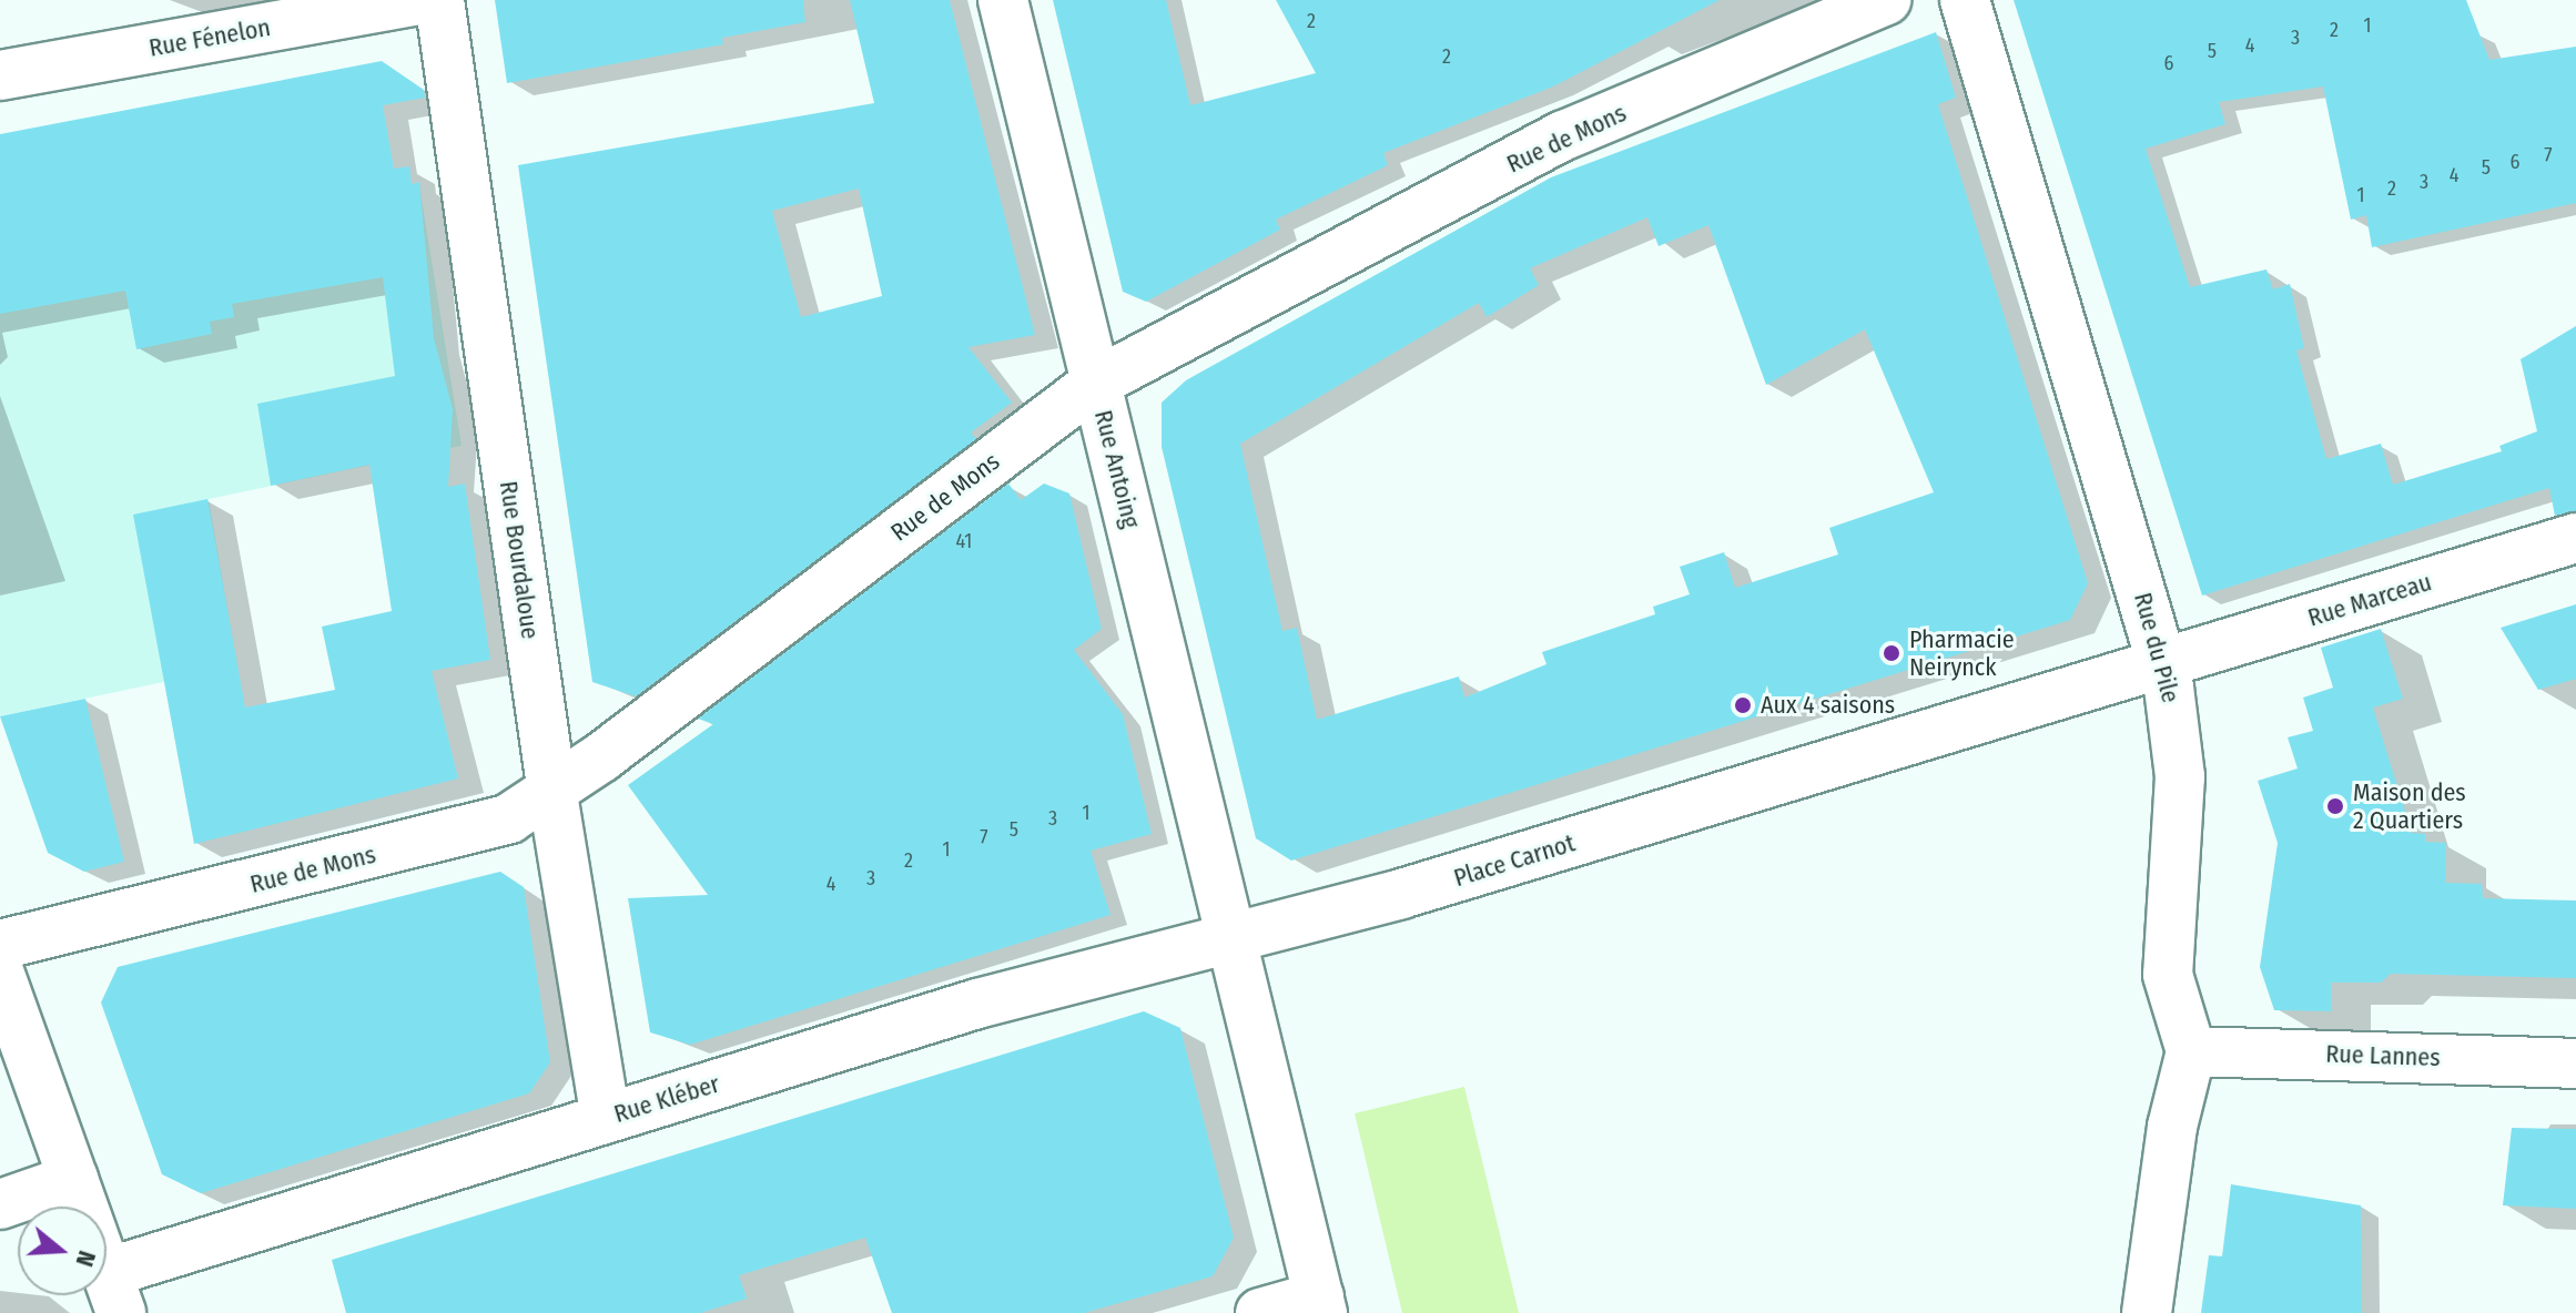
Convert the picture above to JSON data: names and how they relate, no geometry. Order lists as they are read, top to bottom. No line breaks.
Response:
{"streets":{"street":["Rue Fénelon","Rue de Mons","Rue Antoing","Rue Bourdaloue","Rue Marceau","Rue du Pile","Place Carnot","Rue Lannes","Rue Kléber"]},"crossings":[["Rue de Mons","Rue Antoing"],["Rue de Mons","Rue Bourdaloue"],["Rue Antoing","Place Carnot"],["Rue Antoing","Rue Kléber"],["Rue Bourdaloue","Rue Kléber"],["Rue Marceau","Rue du Pile"],["Rue Marceau","Place Carnot"],["Rue du Pile","Place Carnot"],["Rue du Pile","Rue Lannes"],["Place Carnot","Rue Kléber"]],"places":["Pharmacie Neirynck","Aux 4 saisons","Maison des 2 Quartiers"],"house_numbers":["2","1","2","3","4","5","2","6","7","6","5","4","3","2","1","41","1","3","5","7","1","2","3","4"],"north":"right"}
